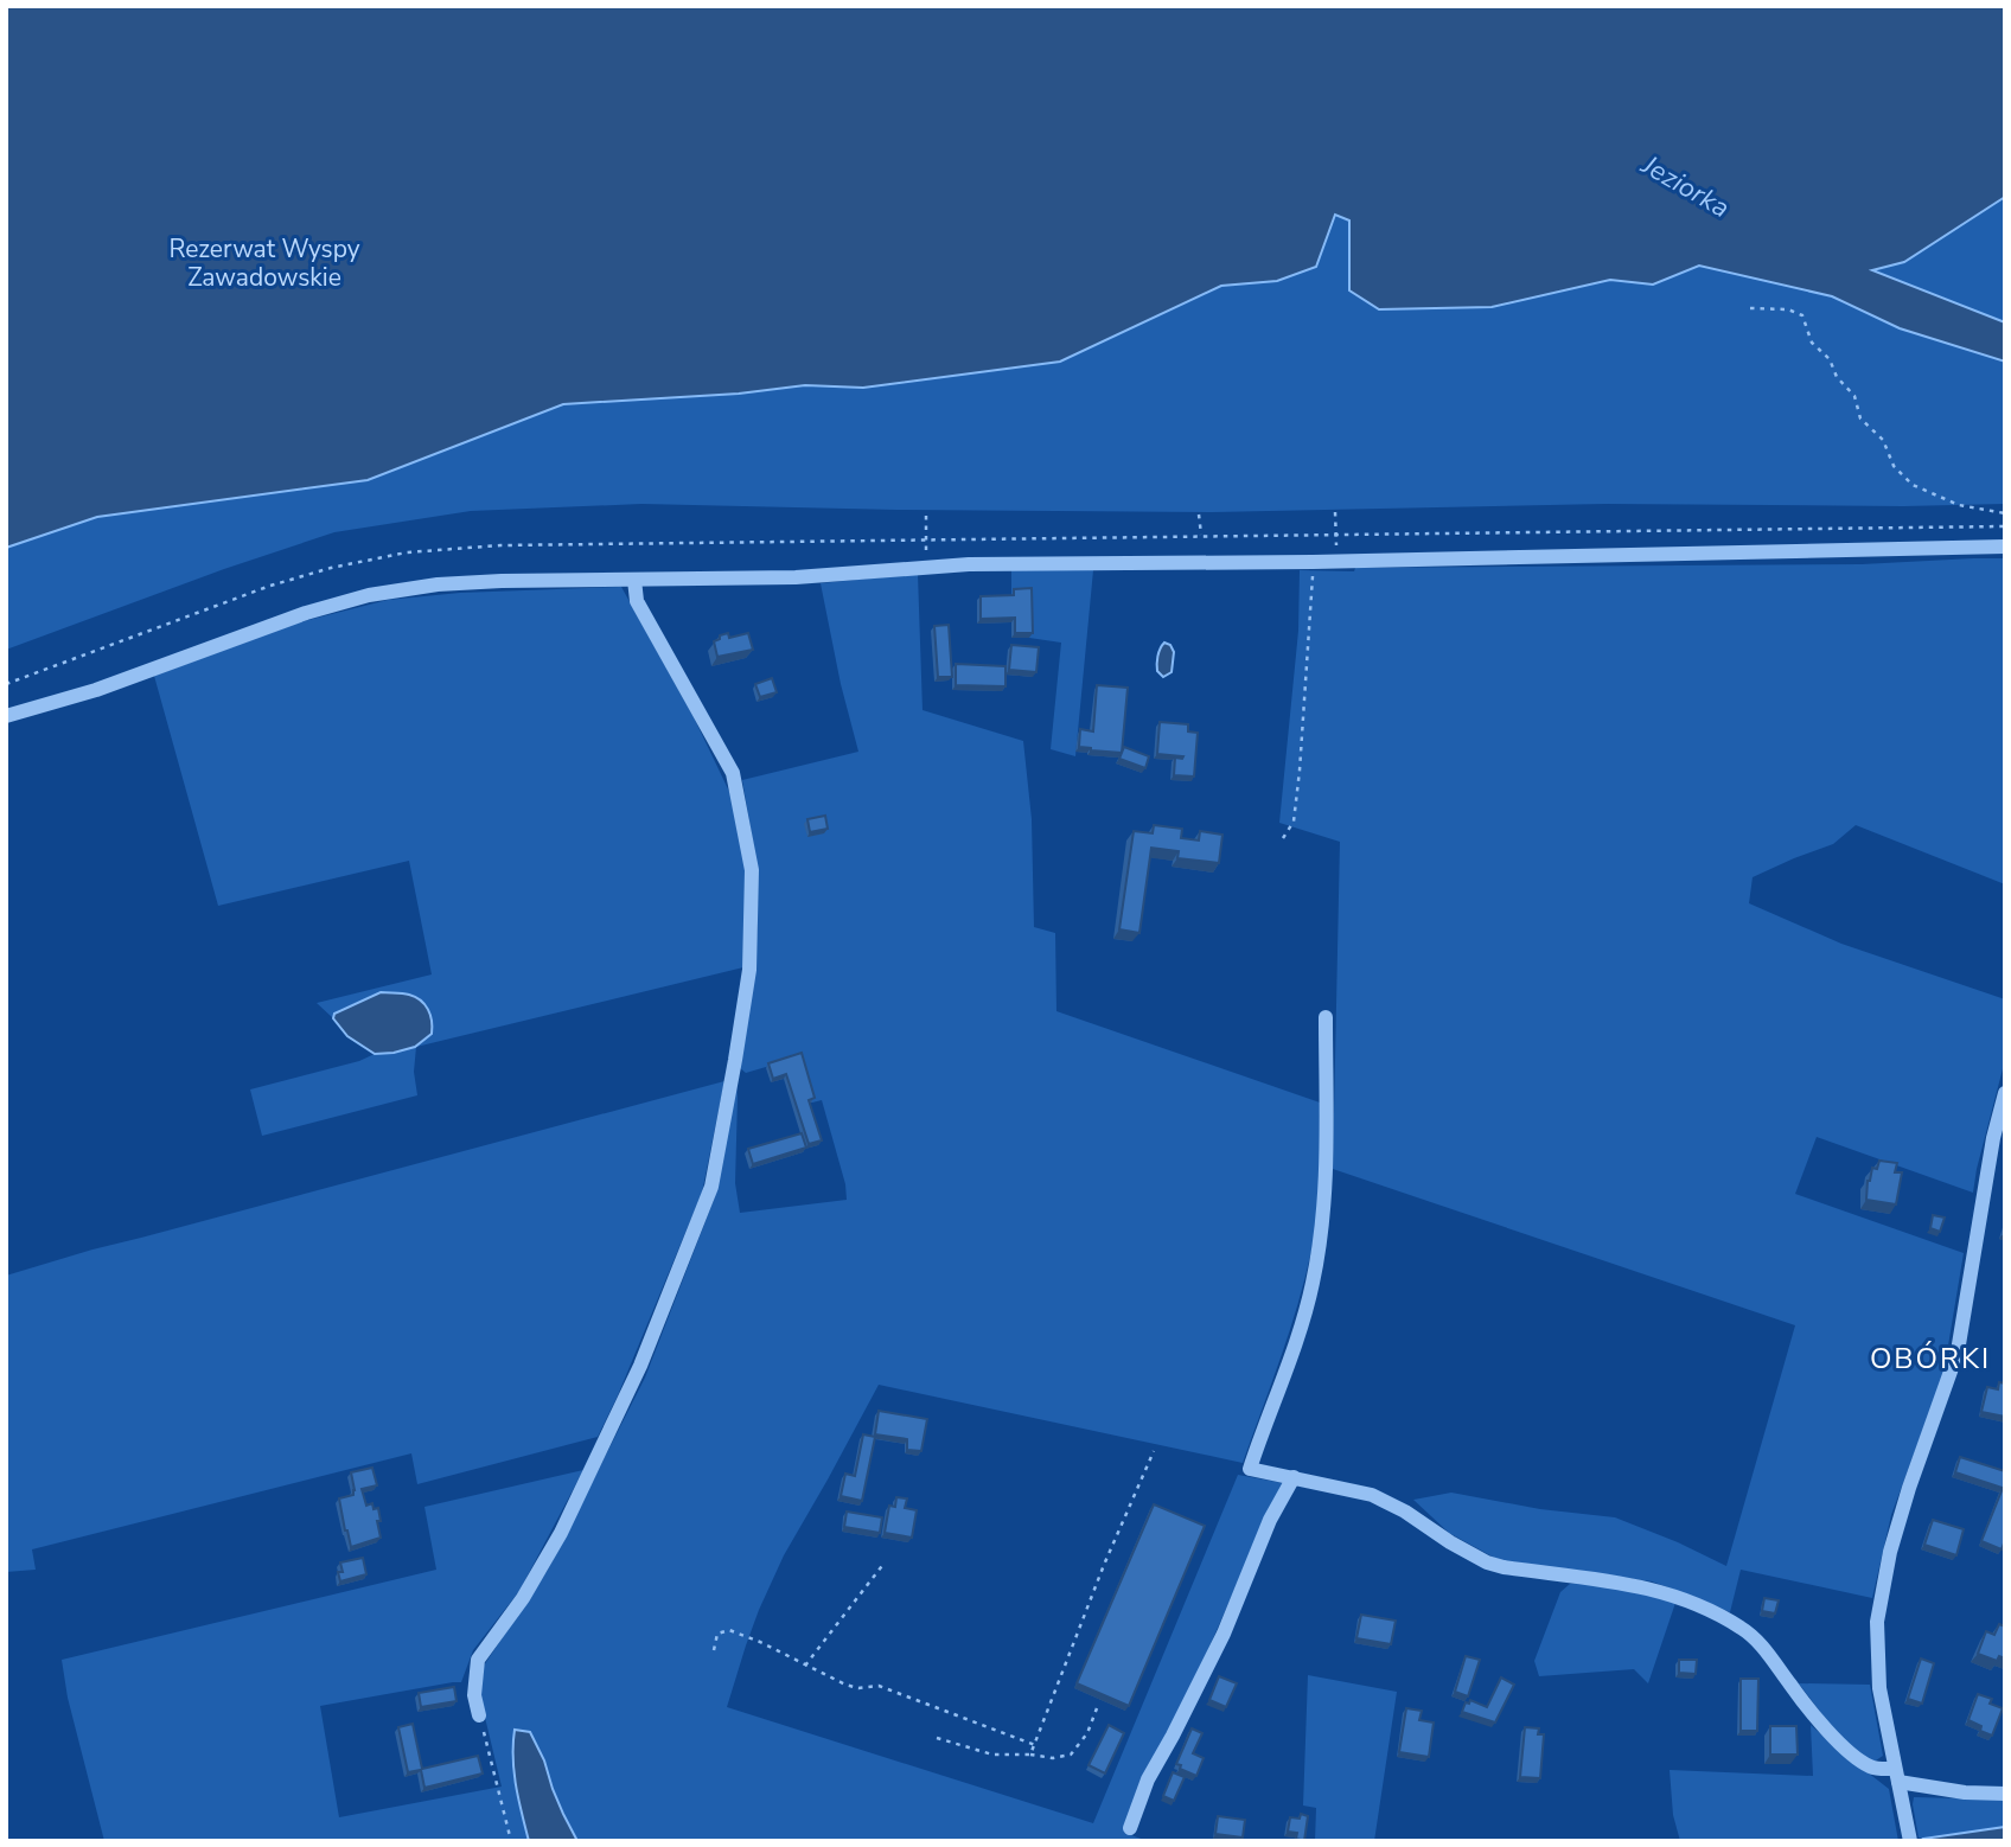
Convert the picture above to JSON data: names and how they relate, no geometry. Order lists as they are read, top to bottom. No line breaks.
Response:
{"districts":["OBÓRKI"],"water":["Jeziorka"],"parks":["Rezerwat Wyspy Zawadowskie"]}
